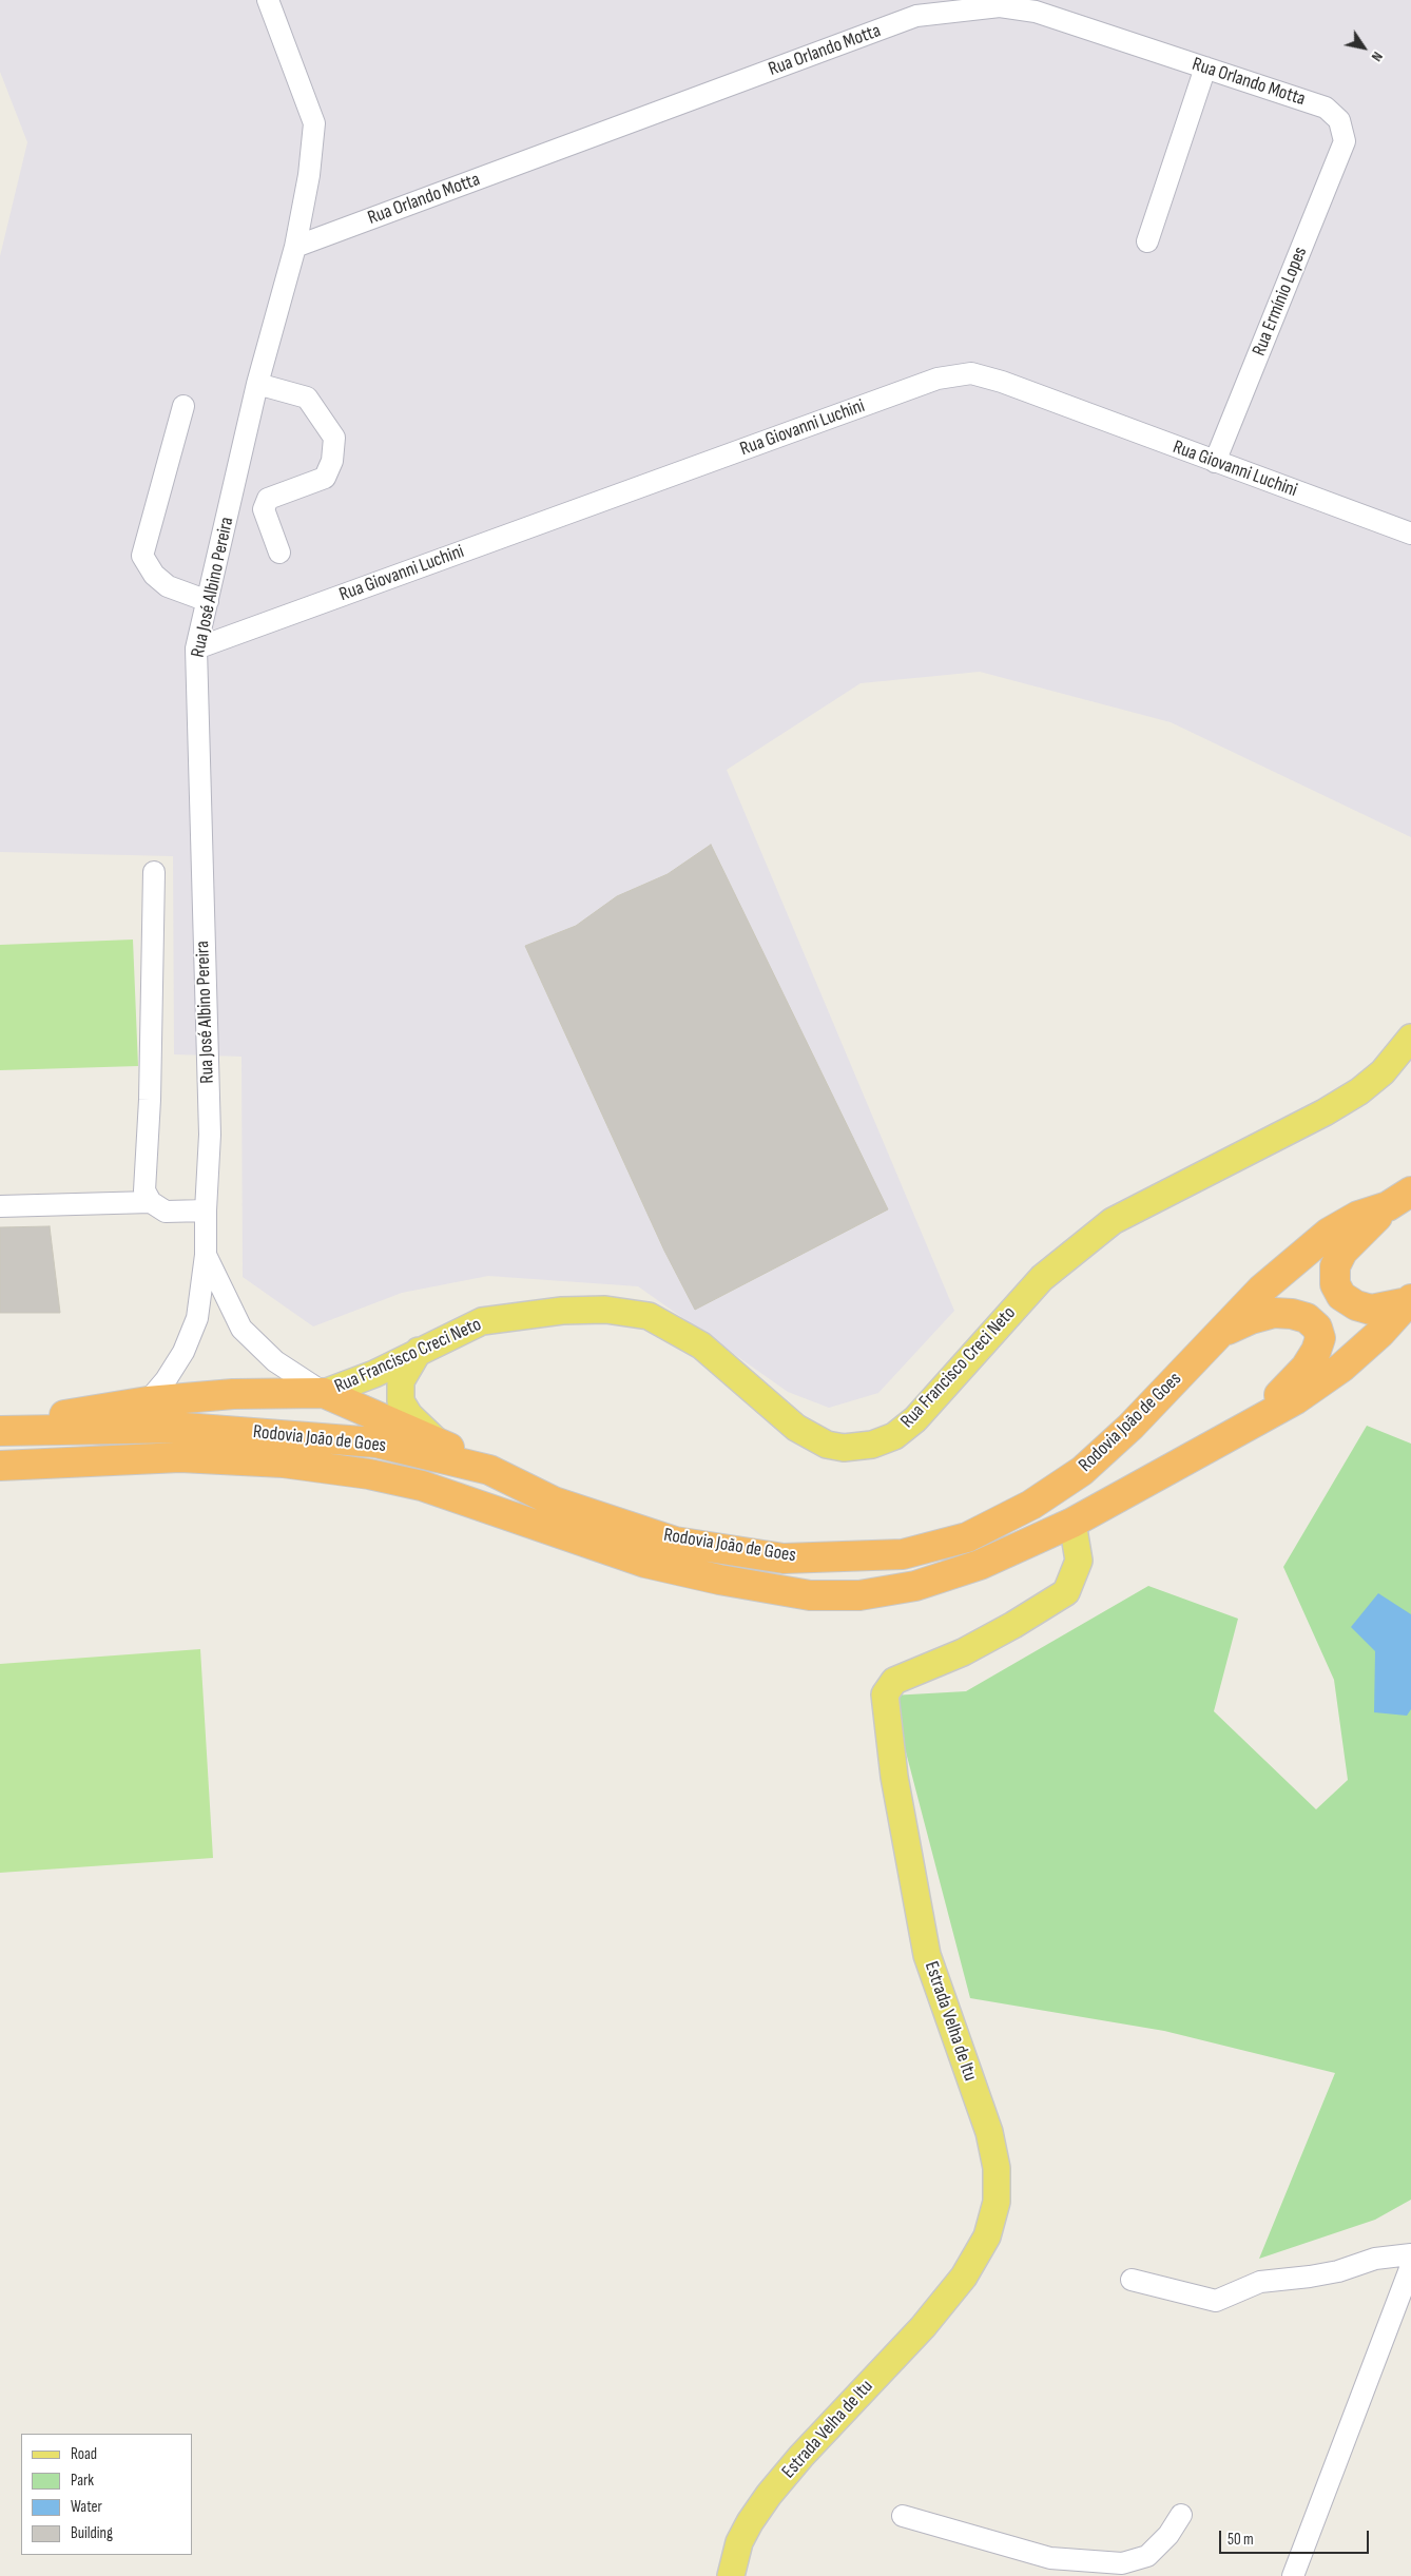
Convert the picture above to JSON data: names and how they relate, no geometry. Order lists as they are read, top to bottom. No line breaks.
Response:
{"streets":{"highway":["Rodovia João de Goes"],"main road":["Rua Francisco Creci Neto","Estrada Velha de Itu"],"street":["Rua Orlando Motta","Rua Ermínio Lopes","Rua Giovanni Luchini","Rua José Albino Pereira"]},"crossings":[["Rua Orlando Motta","Rua Ermínio Lopes"],["Rua Orlando Motta","Rua José Albino Pereira"],["Rua Ermínio Lopes","Rua Giovanni Luchini"],["Rua Giovanni Luchini","Rua José Albino Pereira"],["Rua José Albino Pereira","Rua Francisco Creci Neto"],["Rodovia João de Goes","Estrada Velha de Itu"]],"legend":["Road","Park","Water","Building"],"scale_bar":"50 m","north":"bottom right"}
